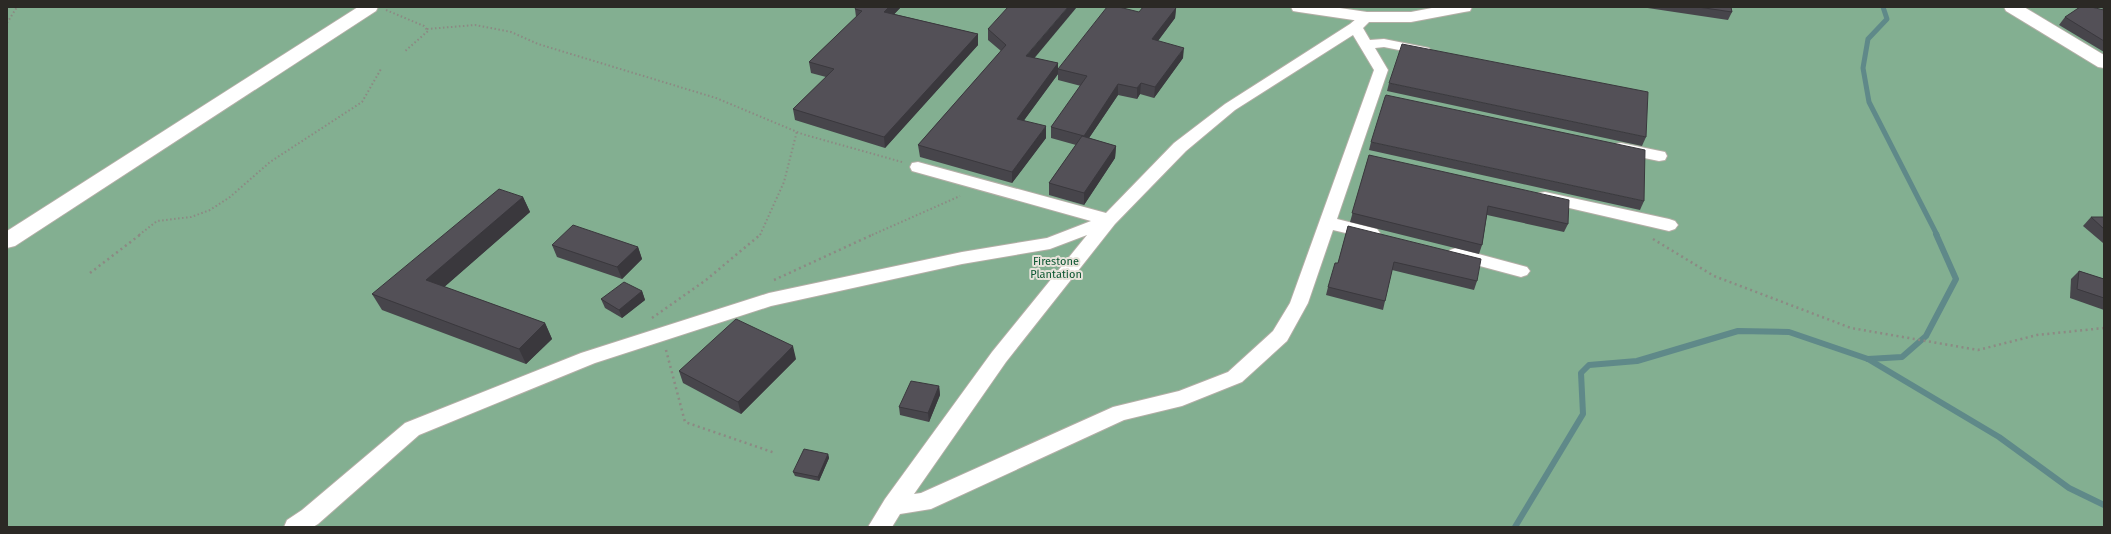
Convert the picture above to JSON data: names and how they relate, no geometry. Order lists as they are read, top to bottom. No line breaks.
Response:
{"parks":["Firestone Plantation"]}
